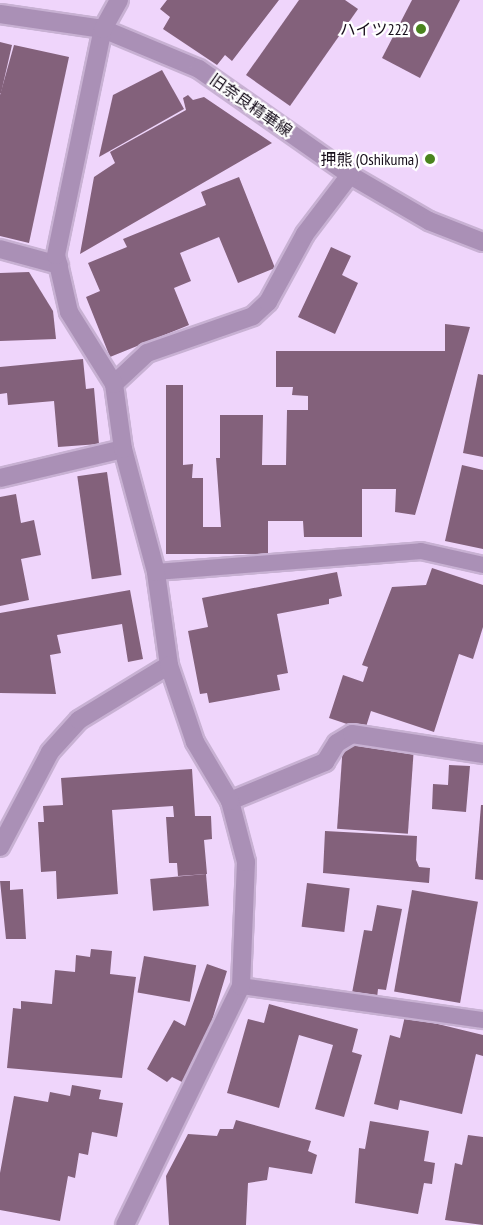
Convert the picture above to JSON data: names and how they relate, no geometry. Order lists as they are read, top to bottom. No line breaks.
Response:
{"streets":{"street":["旧奈良精華線"]},"places":["ハイツ222","押熊 (Oshikuma)"]}
